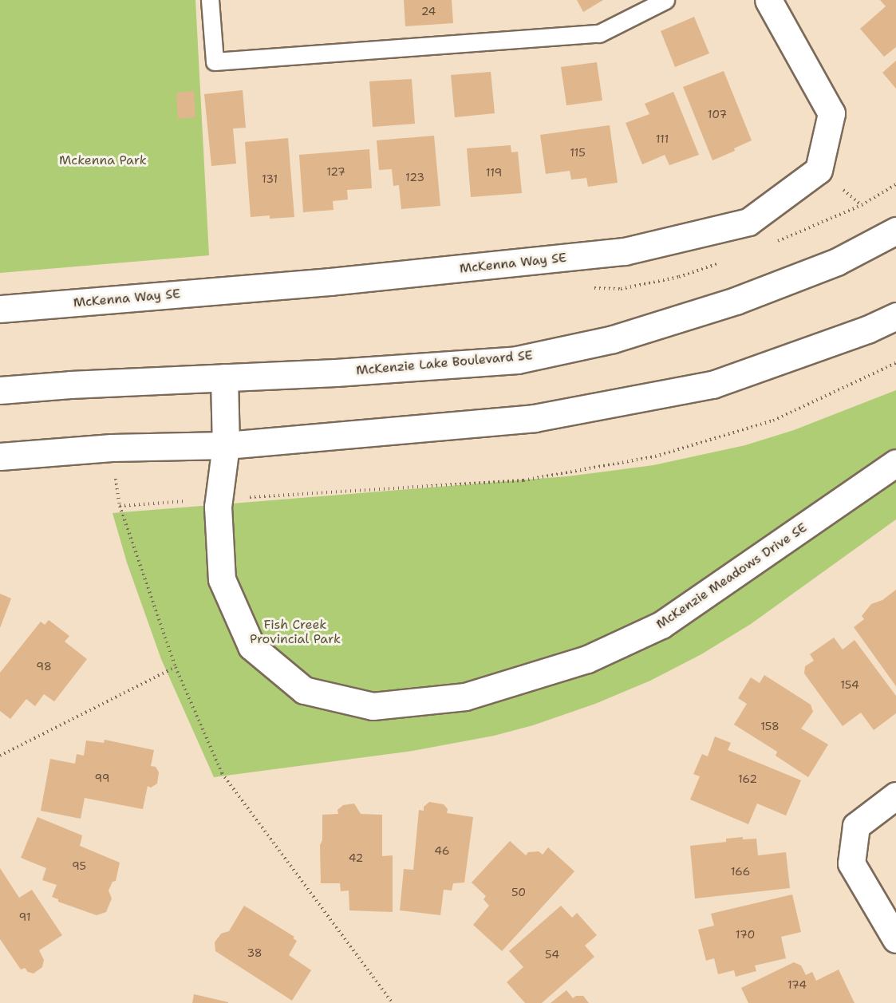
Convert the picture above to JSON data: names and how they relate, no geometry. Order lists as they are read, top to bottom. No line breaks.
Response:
{"streets":{"street":["McKenna Way SE","McKenzie Lake Boulevard SE","McKenzie Meadows Drive SE"]},"crossings":[["McKenzie Lake Boulevard SE","McKenzie Meadows Drive SE"]],"parks":["Mckenna Park","Fish Creek Provincial Park"],"house_numbers":["24","107","111","115","127","119","123","131","98","154","158","99","162","46","42","95","166","50","91","170","38","54","174"]}
